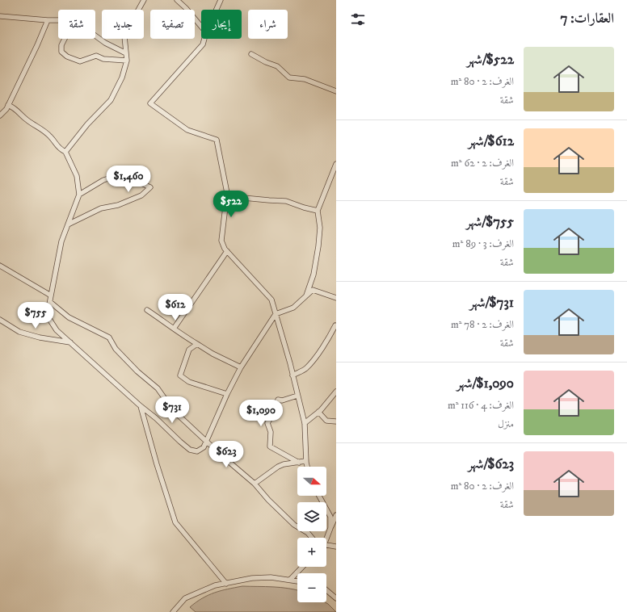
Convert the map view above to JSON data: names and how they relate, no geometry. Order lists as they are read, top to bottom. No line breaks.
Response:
{"north":"right","page":{"heading":"العقارات: 7","chip":["شراء","إيجار","تصفية","جديد","شقة"],"list":[{"name":"$522/شهر","note":"الغرف: 2 · 80 m² · شقة"},{"name":"$612/شهر","note":"الغرف: 2 · 62 m² · شقة"},{"name":"$755/شهر","note":"الغرف: 3 · 89 m² · شقة"},{"name":"$731/شهر","note":"الغرف: 2 · 78 m² · شقة"},{"name":"$1,090/شهر","note":"الغرف: 4 · 116 m² · منزل"},{"name":"$623/شهر","note":"الغرف: 2 · 80 m² · شقة"}],"price":["$1,460","$522","$612","$755","$731","$1,090","$623"],"map_buttons":["+","−"]}}
